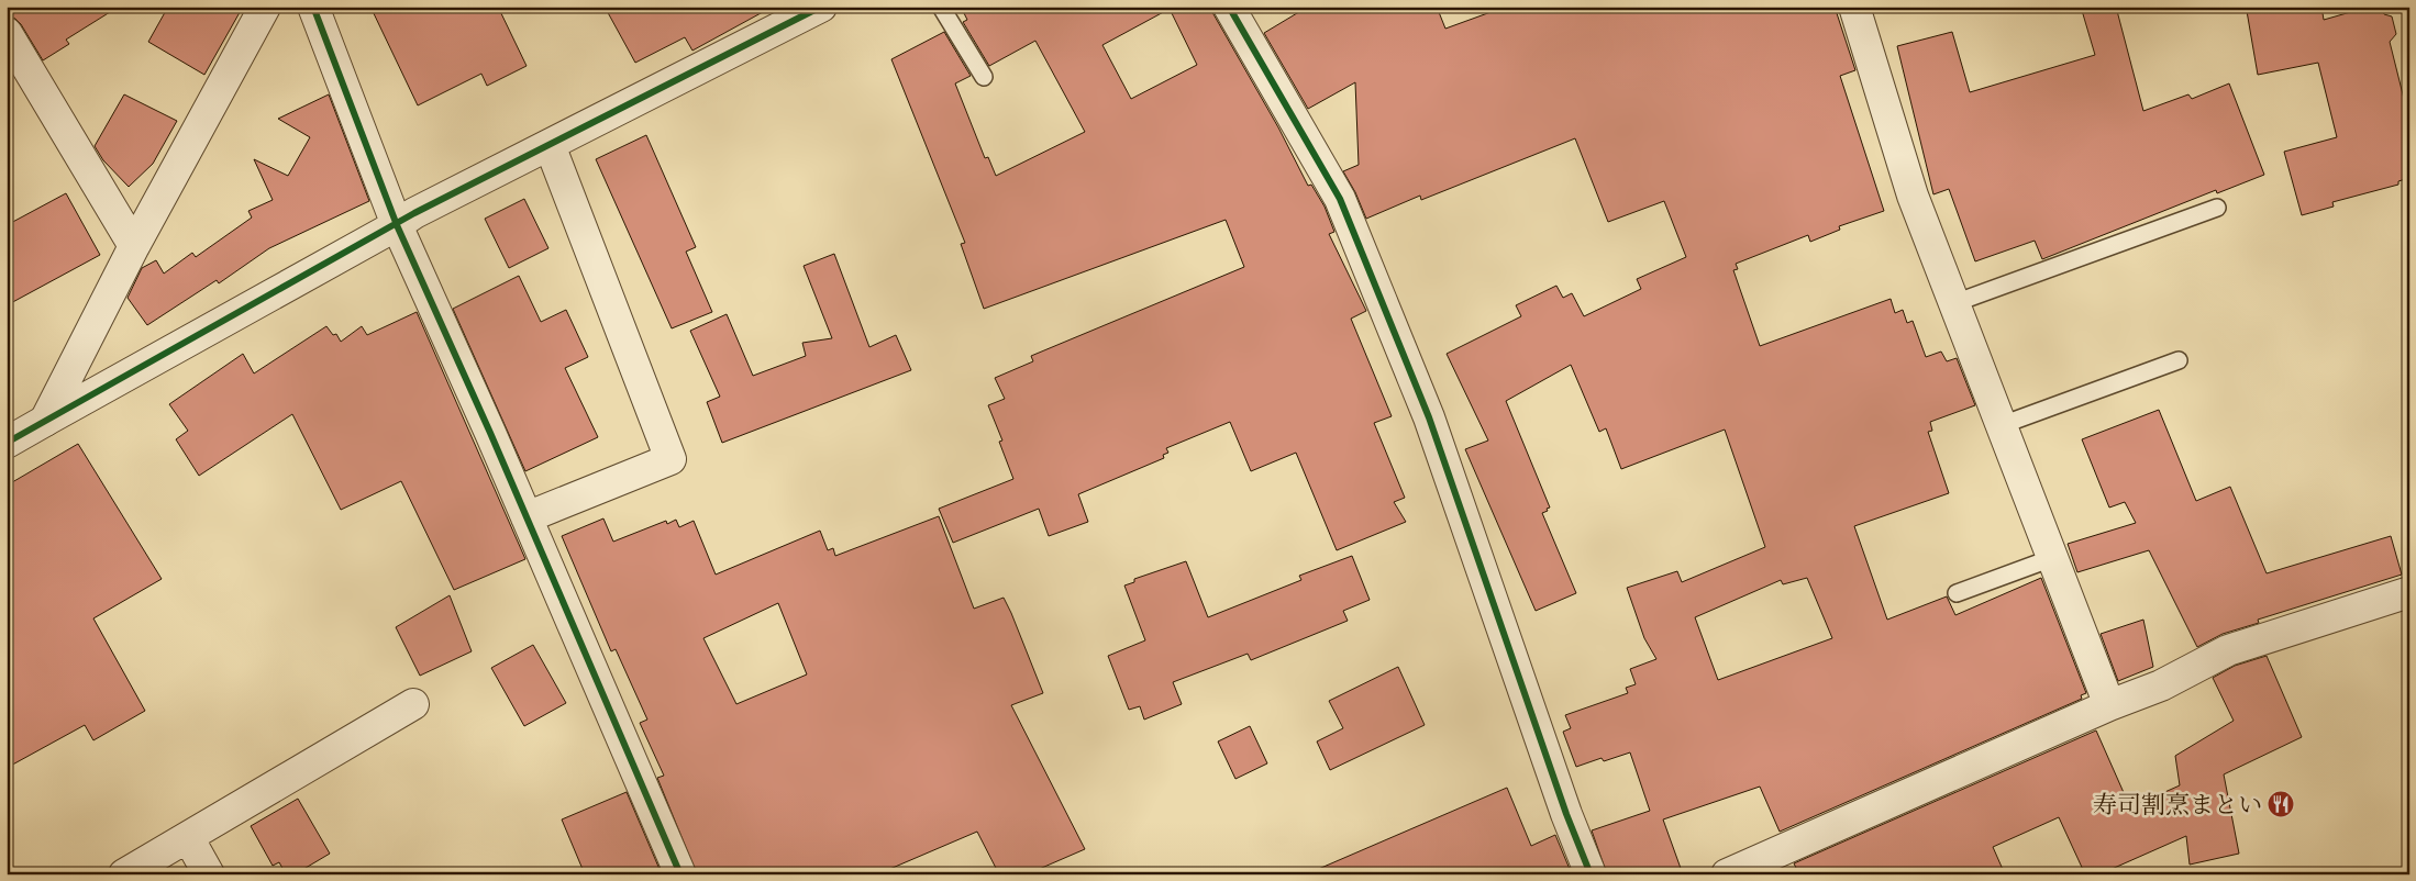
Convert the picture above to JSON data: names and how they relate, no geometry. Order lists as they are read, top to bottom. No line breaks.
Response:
{"places":{"restaurant":["寿司割烹まとい"]}}
